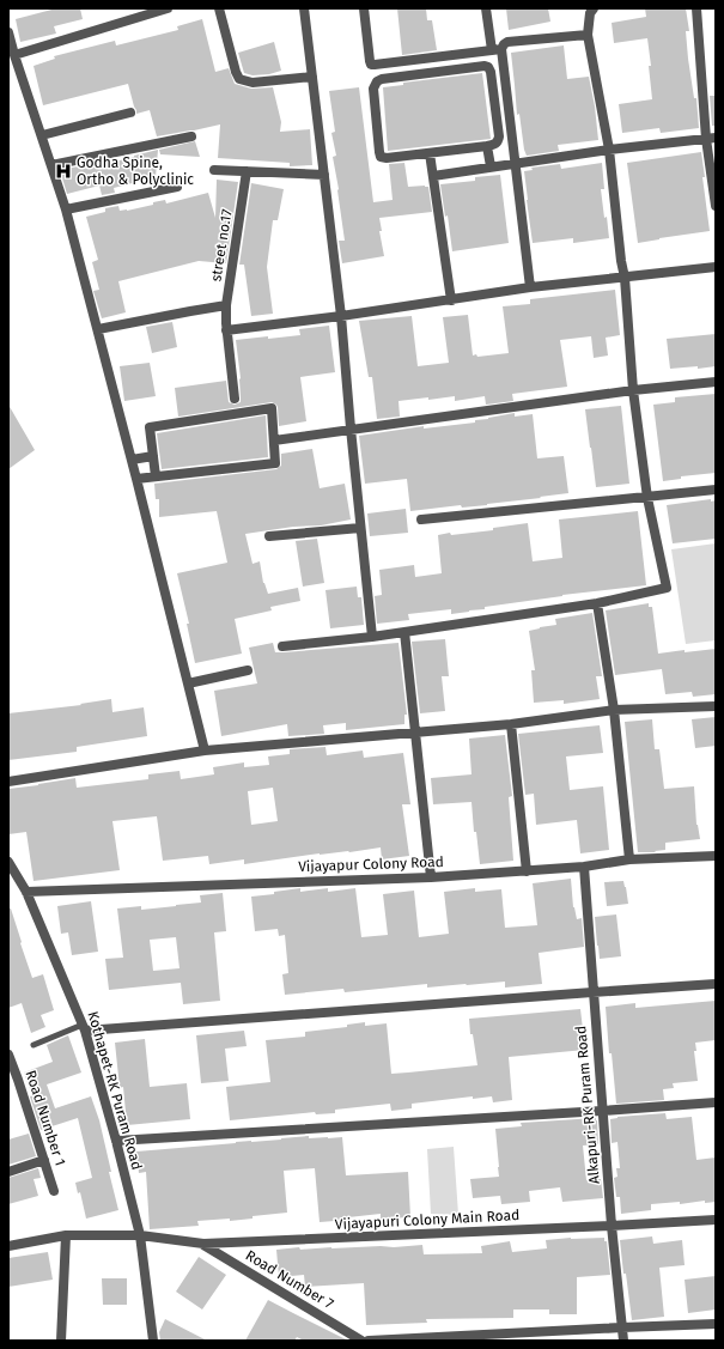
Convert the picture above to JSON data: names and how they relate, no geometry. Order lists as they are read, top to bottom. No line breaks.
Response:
{"streets":{"street":["street no.17","Vijayapur Colony Road","Kothapet-RK Puram Road","Alkapuri-RK Puram Road","Road Number 1","Vijayapuri Colony Main Road","Road Number 7"]},"crossings":[["Vijayapur Colony Road","Kothapet-RK Puram Road"],["Vijayapur Colony Road","Alkapuri-RK Puram Road"],["Kothapet-RK Puram Road","Vijayapuri Colony Main Road"],["Alkapuri-RK Puram Road","Vijayapuri Colony Main Road"],["Vijayapuri Colony Main Road","Road Number 7"]],"places":{"hospital":["Godha Spine, Ortho & Polyclinic"]}}
